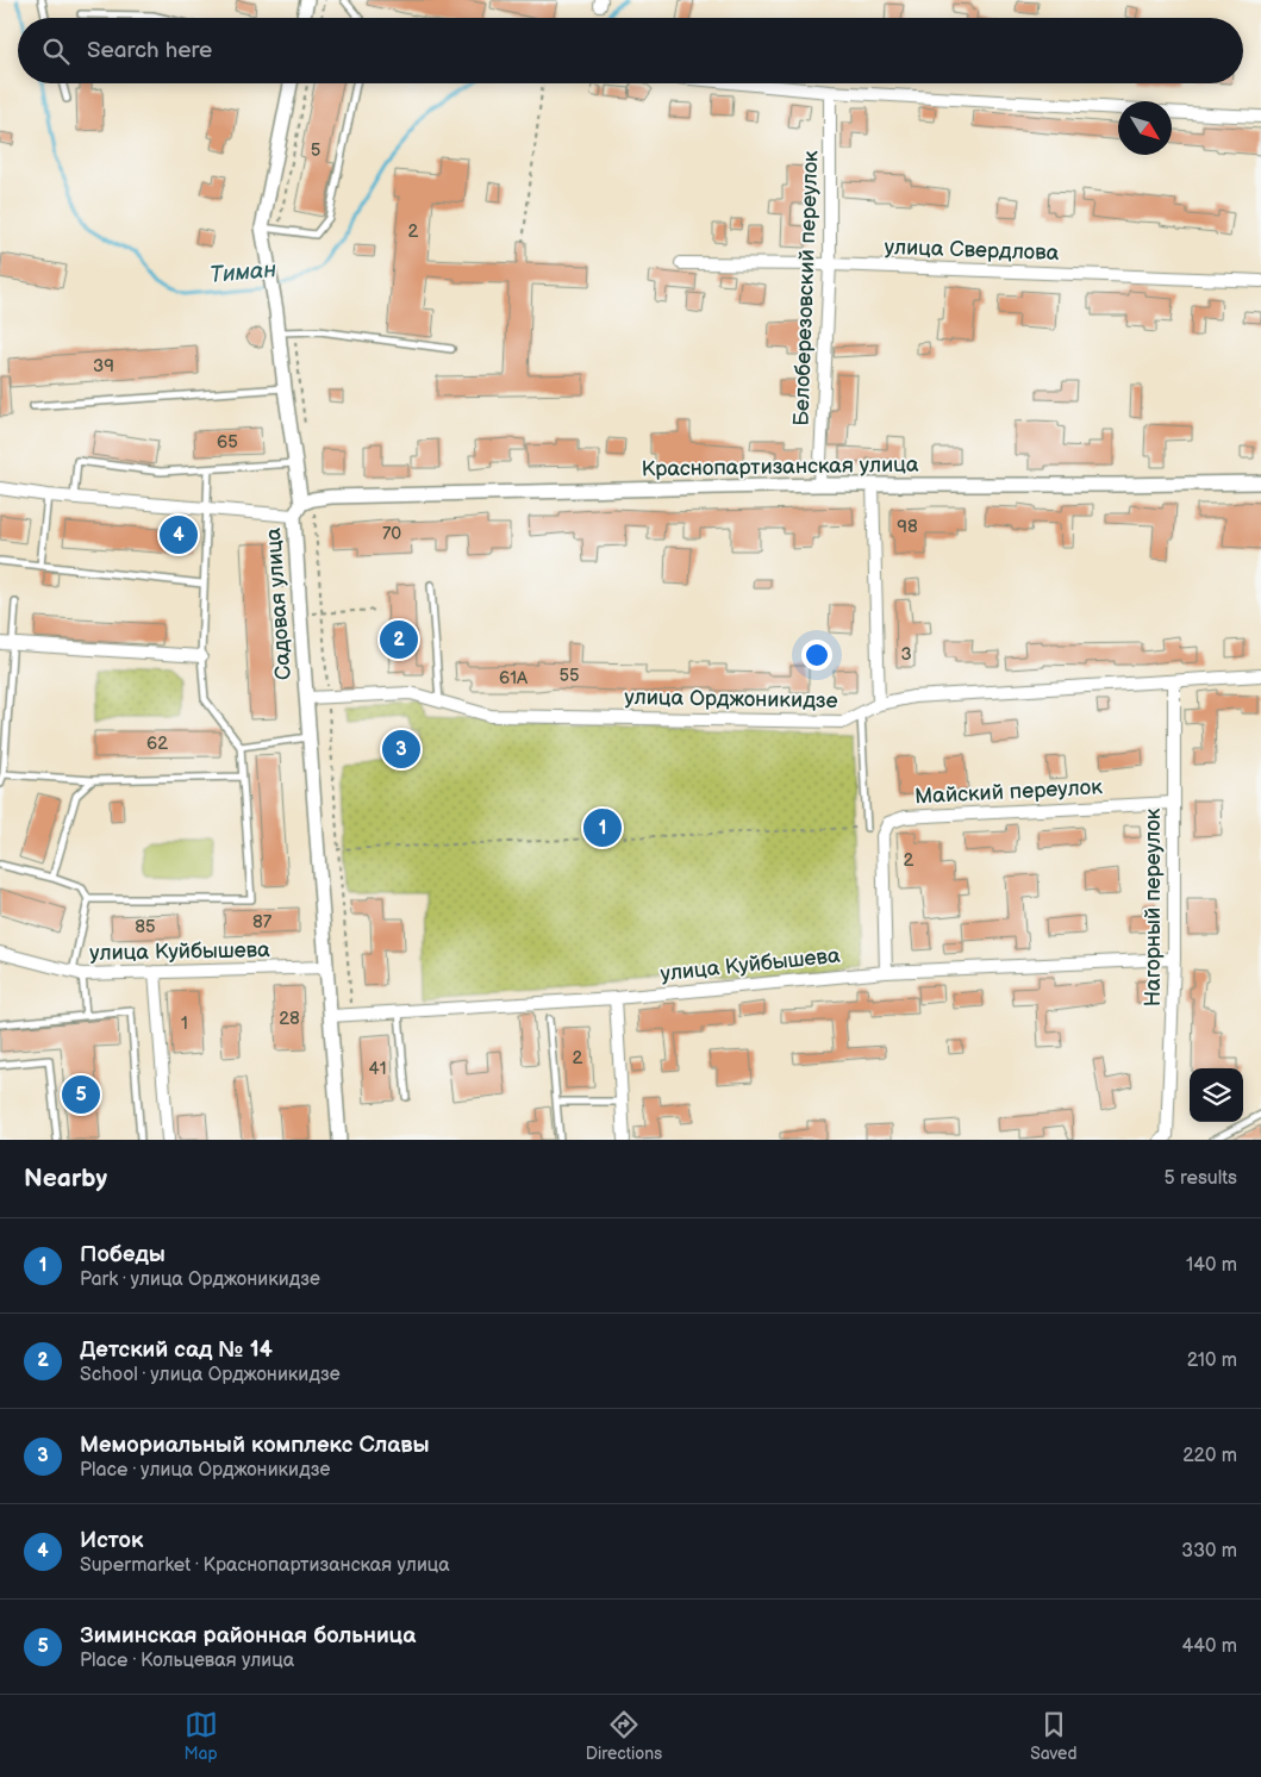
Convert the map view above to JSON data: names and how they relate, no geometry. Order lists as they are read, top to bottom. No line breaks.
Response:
{"streets":{"street":["улица Свердлова","Белоберезовский переулок","Краснопартизанская улица","Садовая улица","улица Орджоникидзе","Майский переулок","Нагорный переулок","улица Куйбышева"]},"crossings":[["улица Свердлова","Белоберезовский переулок"],["Белоберезовский переулок","Краснопартизанская улица"],["Краснопартизанская улица","Садовая улица"],["Садовая улица","улица Орджоникидзе"],["Садовая улица","улица Куйбышева"],["улица Орджоникидзе","Нагорный переулок"],["Майский переулок","Нагорный переулок"],["Майский переулок","улица Куйбышева"],["Нагорный переулок","улица Куйбышева"]],"water":["Тиман"],"house_numbers":["5","2","39","65","98","70","3","55","61А","62","2","87","85","28","1","2","41"],"north":"bottom right","page":{"search":"Search here","pins":["4","2","3","1","5"],"heading":["Nearby","5 results"],"list":[{"mark":"1","name":"Победы","note":"Park · улица Орджоникидзе","value":"140 m"},{"mark":"2","name":"Детский сад № 14","note":"School · улица Орджоникидзе","value":"210 m"},{"mark":"3","name":"Мемориальный комплекс Славы","note":"Place · улица Орджоникидзе","value":"220 m"},{"mark":"4","name":"Исток","note":"Supermarket · Краснопартизанская улица","value":"330 m"},{"mark":"5","name":"Зиминская районная больница","note":"Place · Кольцевая улица","value":"440 m"}],"nav":["Map","Directions","Saved"]}}
